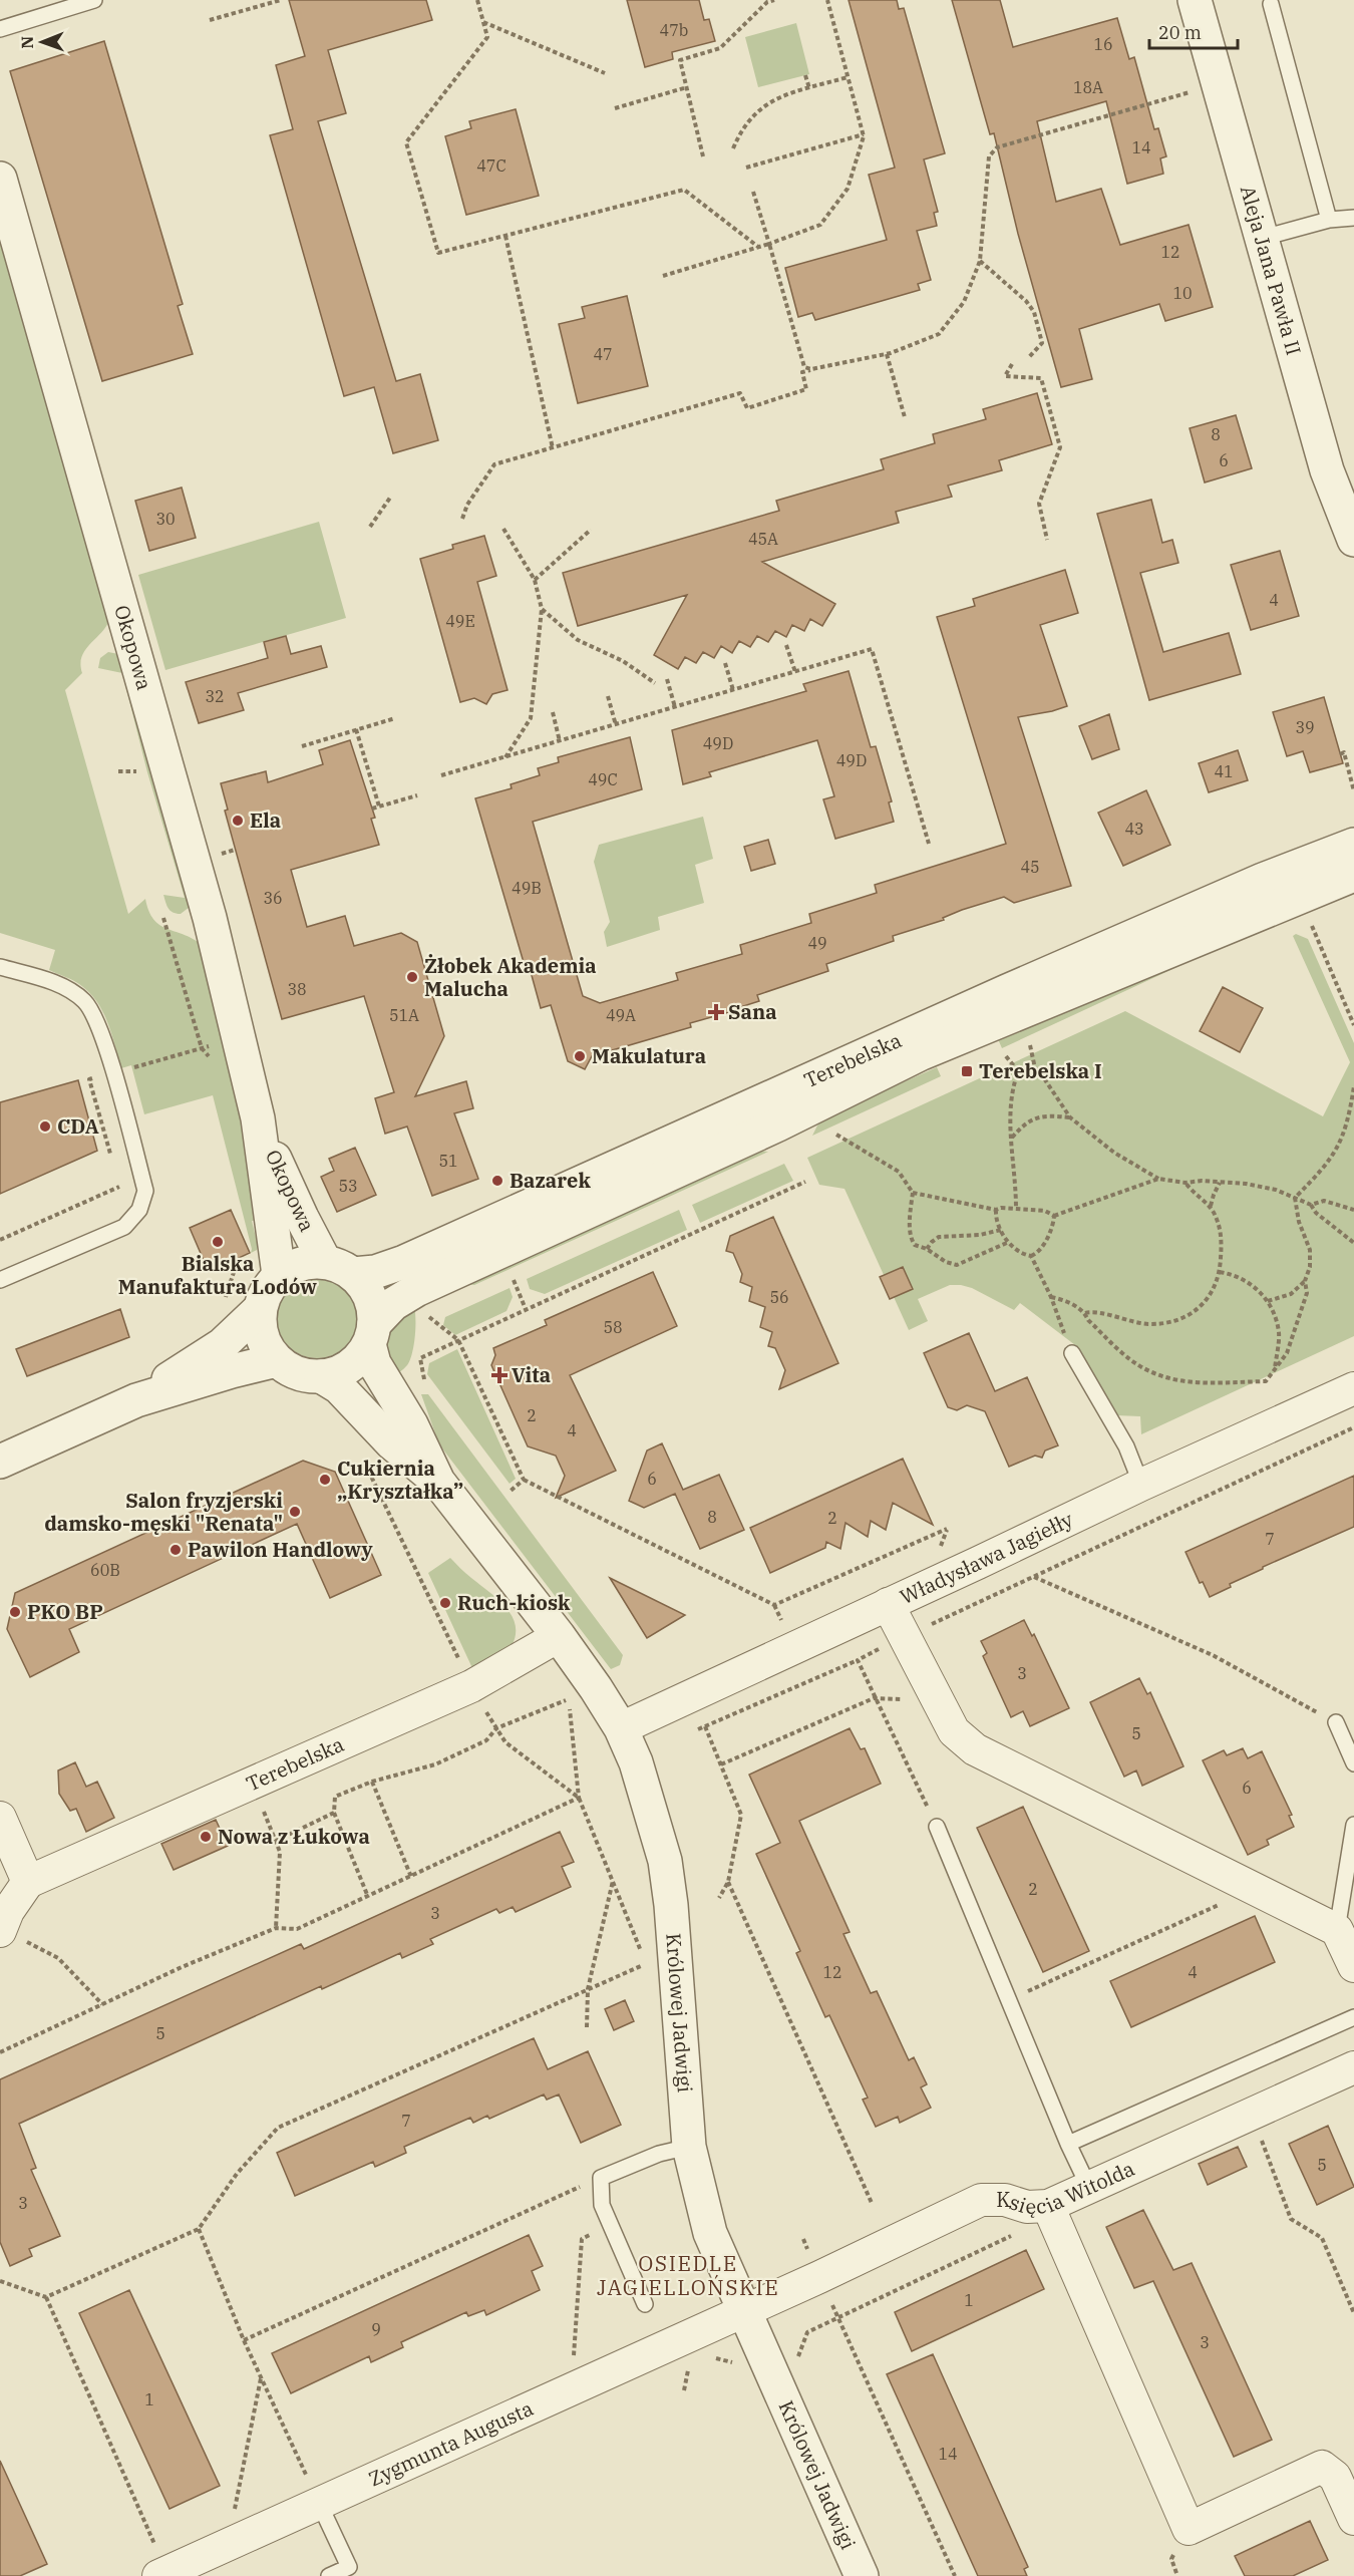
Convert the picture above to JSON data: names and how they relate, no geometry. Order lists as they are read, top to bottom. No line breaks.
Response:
{"streets":{"street":["Aleja Jana Pawła II","Okopowa","Terebelska","Władysława Jagiełły","Królowej Jadwigi","Księcia Witolda","Zygmunta Augusta"]},"crossings":[["Okopowa","Terebelska"],["Okopowa","Królowej Jadwigi"],["Terebelska","Królowej Jadwigi"],["Władysława Jagiełły","Królowej Jadwigi"],["Królowej Jadwigi","Księcia Witolda"],["Królowej Jadwigi","Zygmunta Augusta"],["Księcia Witolda","Zygmunta Augusta"]],"districts":["OSIEDLE JAGIELLOŃSKIE"],"places":{"other":["Ela","Żłobek Akademia Malucha","Makulatura","CDA","Bazarek","Bialska Manufaktura Lodów","Cukiernia „Kryształka”","Salon fryzjerski damsko-męski \"Renata\"","Pawilon Handlowy","Ruch-kiosk","PKO BP","Nowa z Łukowa"],"health":["Sana","Vita"],"transit":["Terebelska I"]},"house_numbers":["47b","16","18A","14","47C","12","10","47","8","6","30","45A","4","49E","32","39","49D","49D","41","49C","43","45","49B","36","49","38","51A","49A","51","53","56","58","2","4","6","8","2","7","60B","3","5","6","2","3","12","4","5","7","5","3","1","9","3","1","14"],"scale_bar":"20 m","north":"left"}
